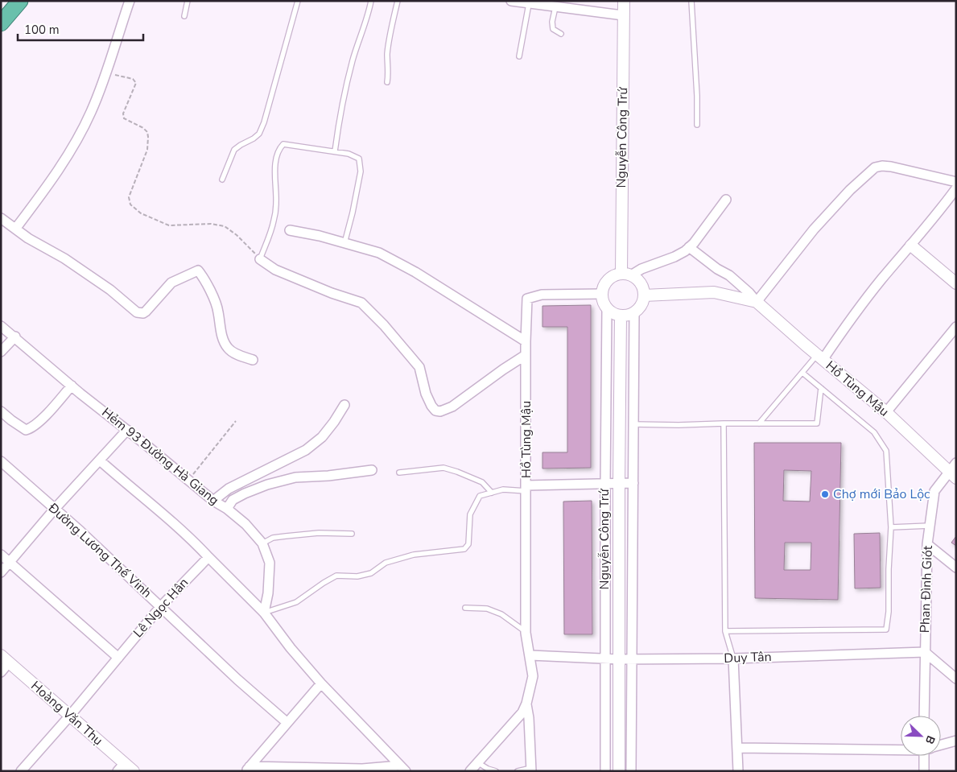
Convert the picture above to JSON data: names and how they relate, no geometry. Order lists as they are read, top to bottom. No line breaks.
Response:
{"streets":{"street":["Nguyễn Công Trứ","Hồ Tùng Mậu","Hẻm 93 Đường Hà Giang","Đường Lương Thế Vinh","Phan Đình Giót","Lê Ngọc Hân","Duy Tân","Hoàng Văn Thụ"]},"crossings":[["Nguyễn Công Trứ","Hồ Tùng Mậu"],["Nguyễn Công Trứ","Duy Tân"],["Hồ Tùng Mậu","Phan Đình Giót"],["Hồ Tùng Mậu","Duy Tân"],["Đường Lương Thế Vinh","Lê Ngọc Hân"],["Phan Đình Giót","Duy Tân"],["Lê Ngọc Hân","Hoàng Văn Thụ"]],"places":["Chợ mới Bảo Lộc"],"scale_bar":"100 m","north":"bottom right"}
